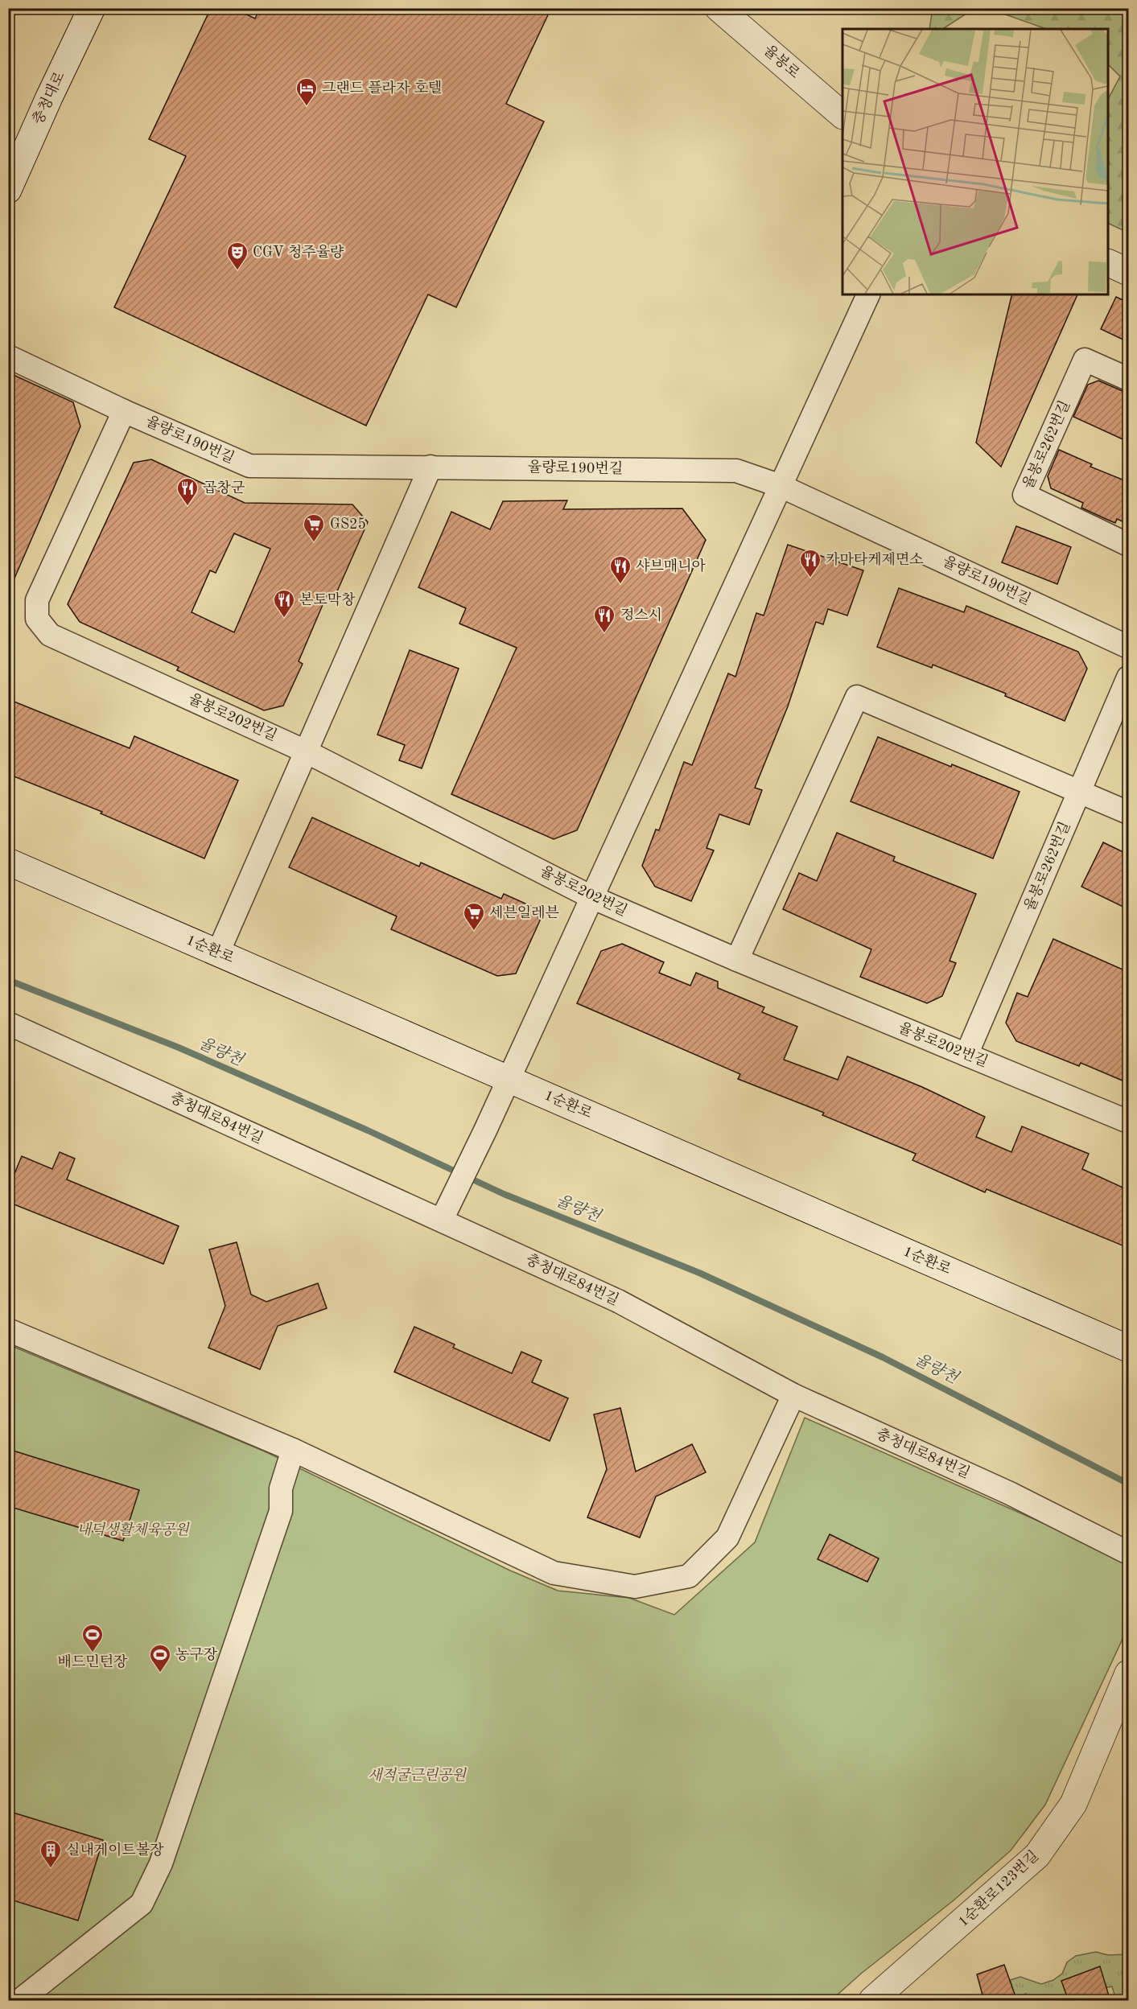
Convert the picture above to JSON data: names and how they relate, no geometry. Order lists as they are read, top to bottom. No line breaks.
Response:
{"streets":{"main road":["율봉로","충청대로","1순환로","1순환로123번길"],"street":["율량로190번길","율봉로262번길","율봉로202번길","충청대로84번길"]},"crossings":[["율량로190번길","율봉로202번길"],["율봉로262번길","율봉로202번길"]],"water":["율량천"],"parks":["내덕생활체육공원","새적굴근린공원"],"places":{"hotel":["그랜드 플라자 호텔"],"theatre":["CGV 청주율량"],"restaurant":["곱창군","카마타케제면소","샤브매니아","본토막창","정스시"],"supermarket":["GS25","세븐일레븐"],"sports":["배드민턴장","농구장"],"building":["실내게이트볼장"]}}
